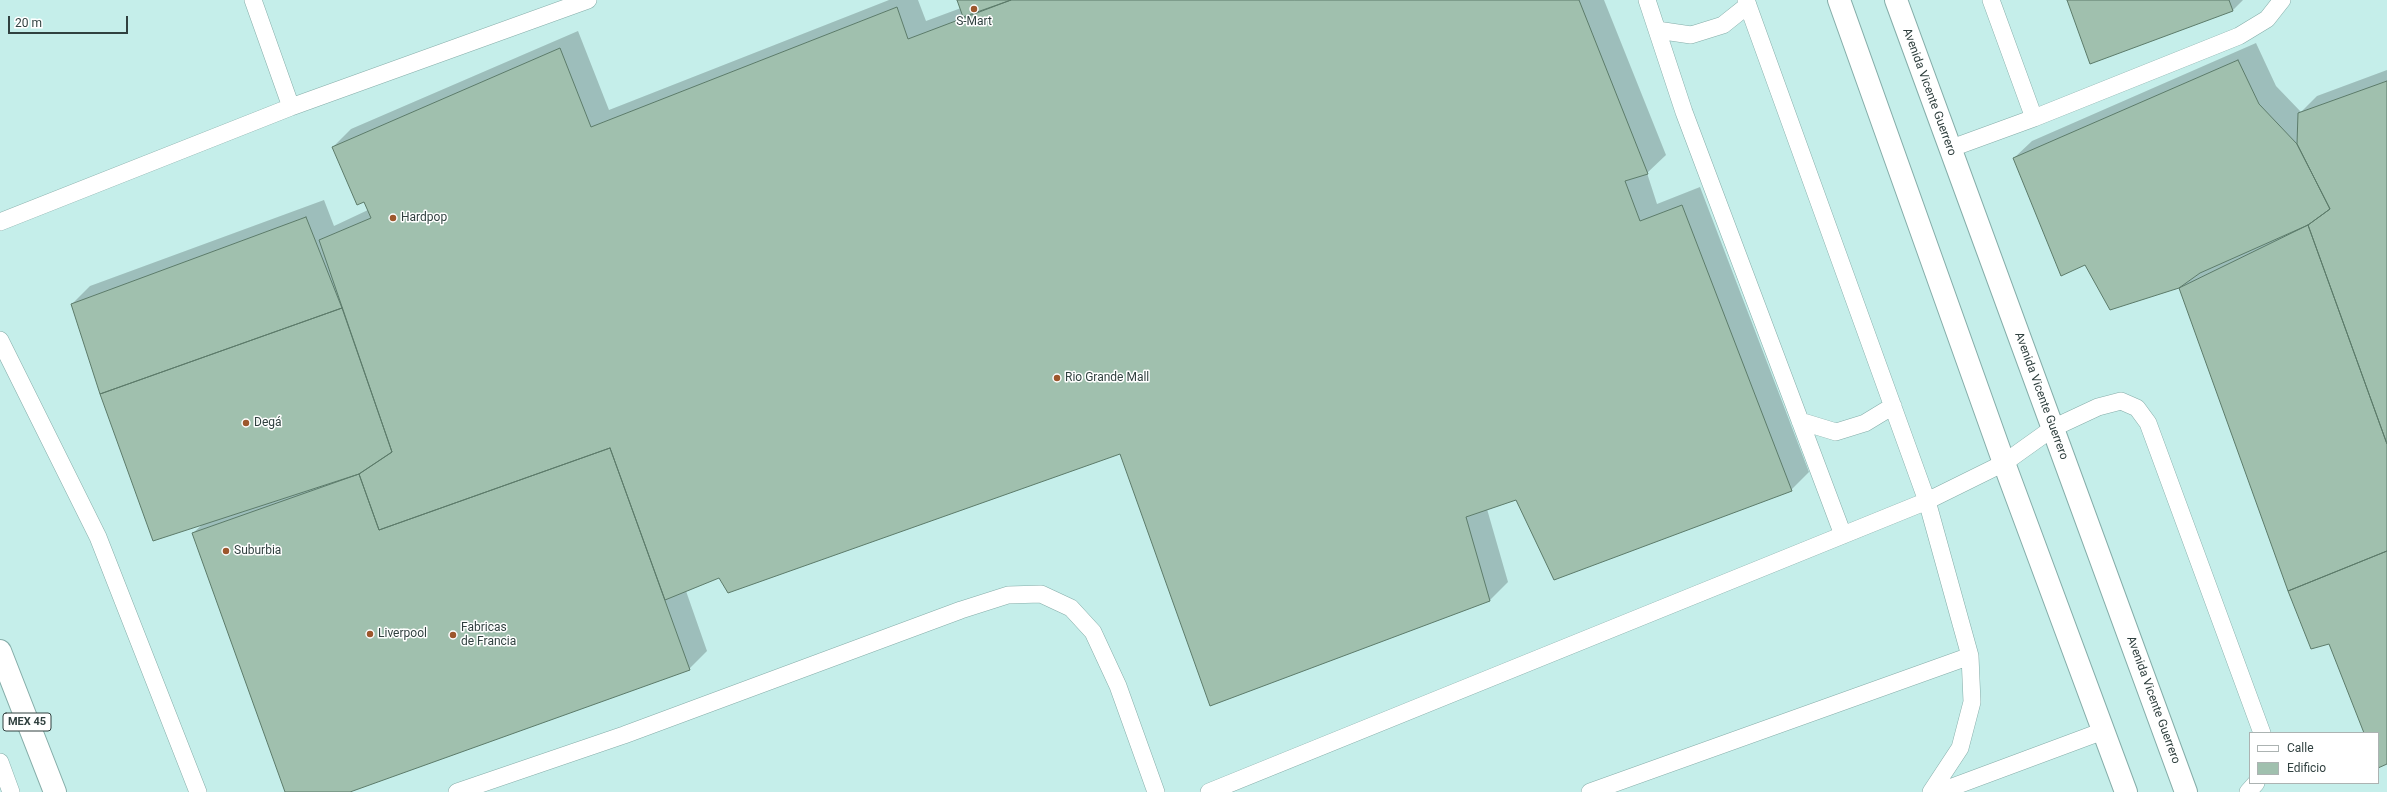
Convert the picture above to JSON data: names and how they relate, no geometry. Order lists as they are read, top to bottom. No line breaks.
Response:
{"streets":{"street":["Avenida Vicente Guerrero","MEX 45"]},"places":["S-Mart","Hardpop","Rio Grande Mall","Degá","Suburbia","Liverpool","Fabricas de Francia"],"legend":["Calle","Edificio"],"scale_bar":"20 m"}
